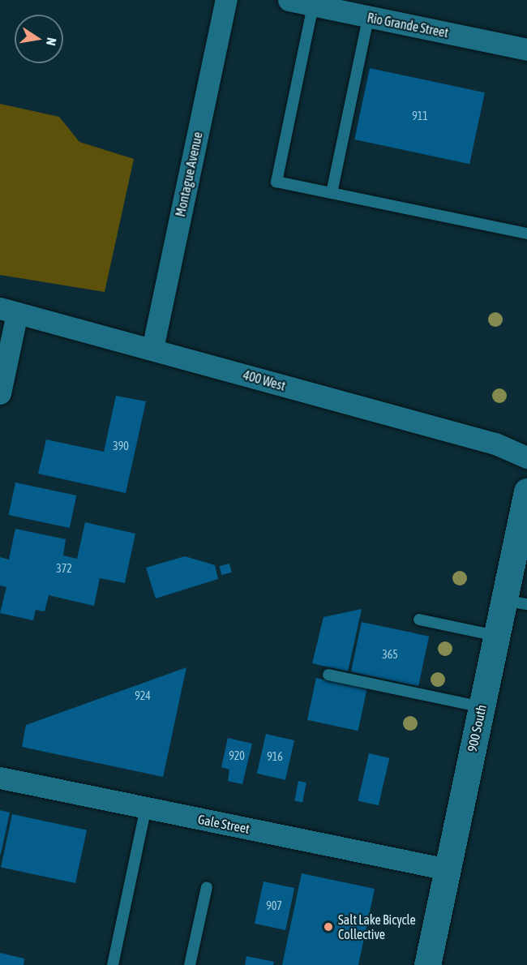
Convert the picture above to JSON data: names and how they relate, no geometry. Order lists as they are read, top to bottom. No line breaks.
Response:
{"streets":{"street":["Rio Grande Street","Montague Avenue","400 West","900 South","Gale Street"]},"crossings":[["Montague Avenue","400 West"],["900 South","Gale Street"]],"places":["Salt Lake Bicycle Collective"],"house_numbers":["911","390","372","365","924","920","916","907"],"north":"right"}
